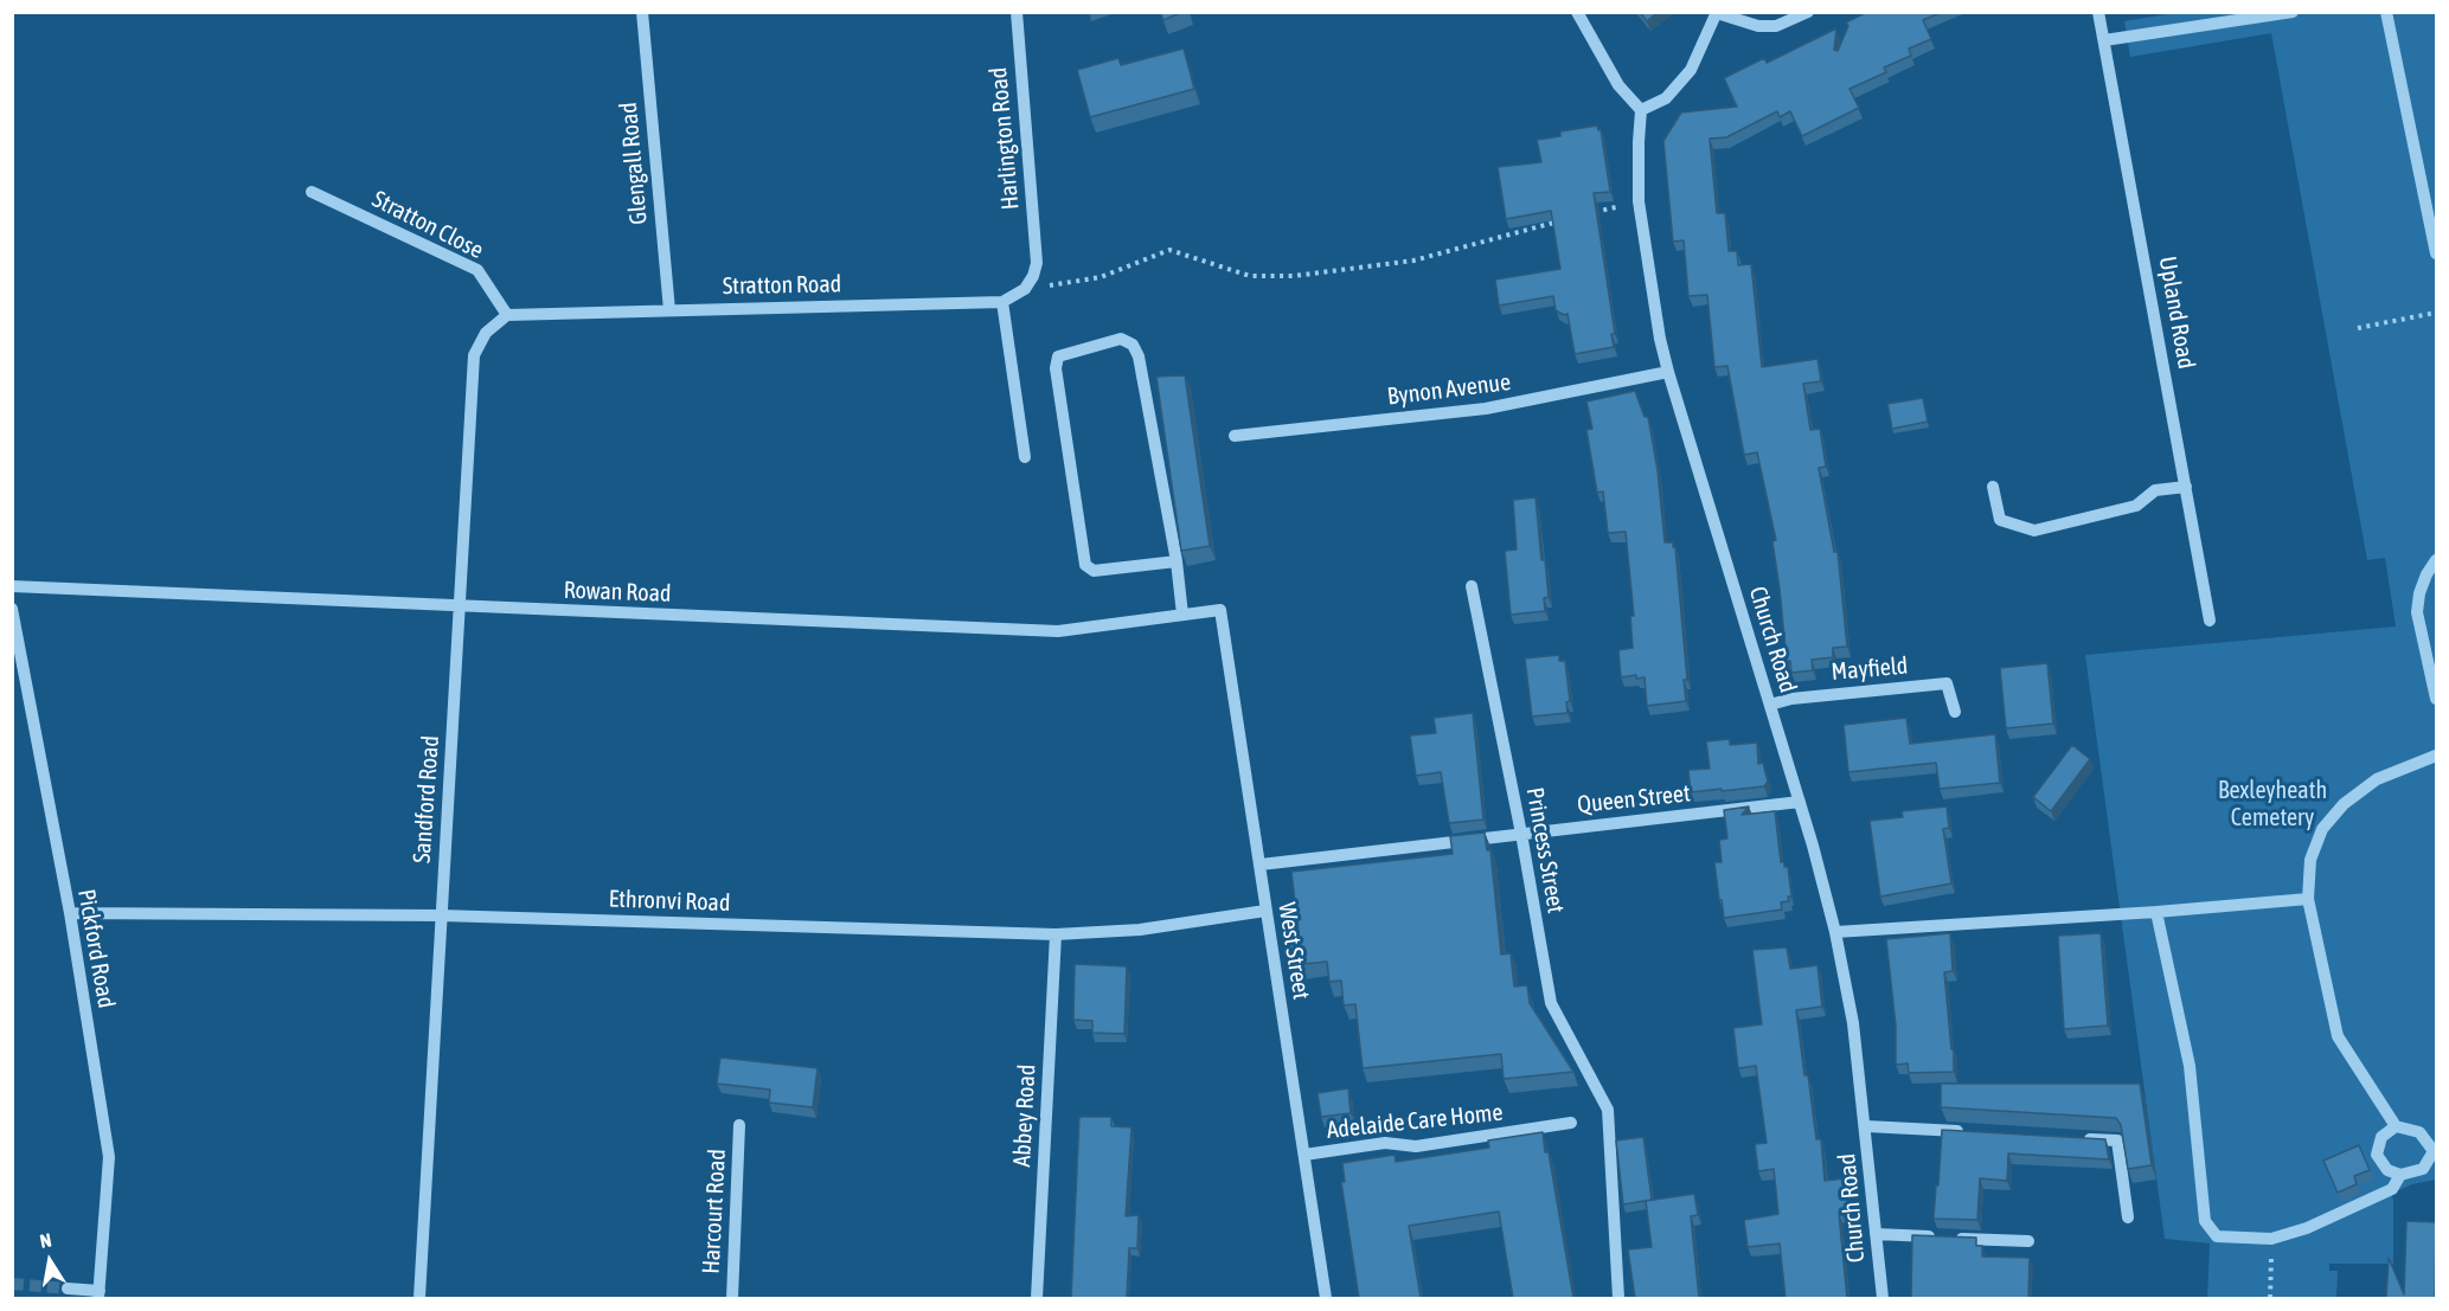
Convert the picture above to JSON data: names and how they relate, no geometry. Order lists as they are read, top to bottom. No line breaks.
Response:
{"streets":{"street":["Harlington Road","Glengall Road","Stratton Close","Stratton Road","Upland Road","Bynon Avenue","Rowan Road","Church Road","Mayfield","Sandford Road","Queen Street","Princess Street","Ethronvi Road","Pickford Road","West Street","Abbey Road","Adelaide Care Home","Harcourt Road"]},"crossings":[["Harlington Road","Stratton Road"],["Glengall Road","Stratton Road"],["Stratton Close","Stratton Road"],["Stratton Close","Sandford Road"],["Stratton Road","Sandford Road"],["Bynon Avenue","Church Road"],["Rowan Road","Sandford Road"],["Rowan Road","West Street"],["Church Road","Mayfield"],["Church Road","Queen Street"],["Sandford Road","Ethronvi Road"],["Queen Street","Princess Street"],["Queen Street","West Street"],["Ethronvi Road","Pickford Road"],["Ethronvi Road","West Street"],["Ethronvi Road","Abbey Road"],["West Street","Adelaide Care Home"]],"parks":["Bexleyheath Cemetery"],"north":"top"}
